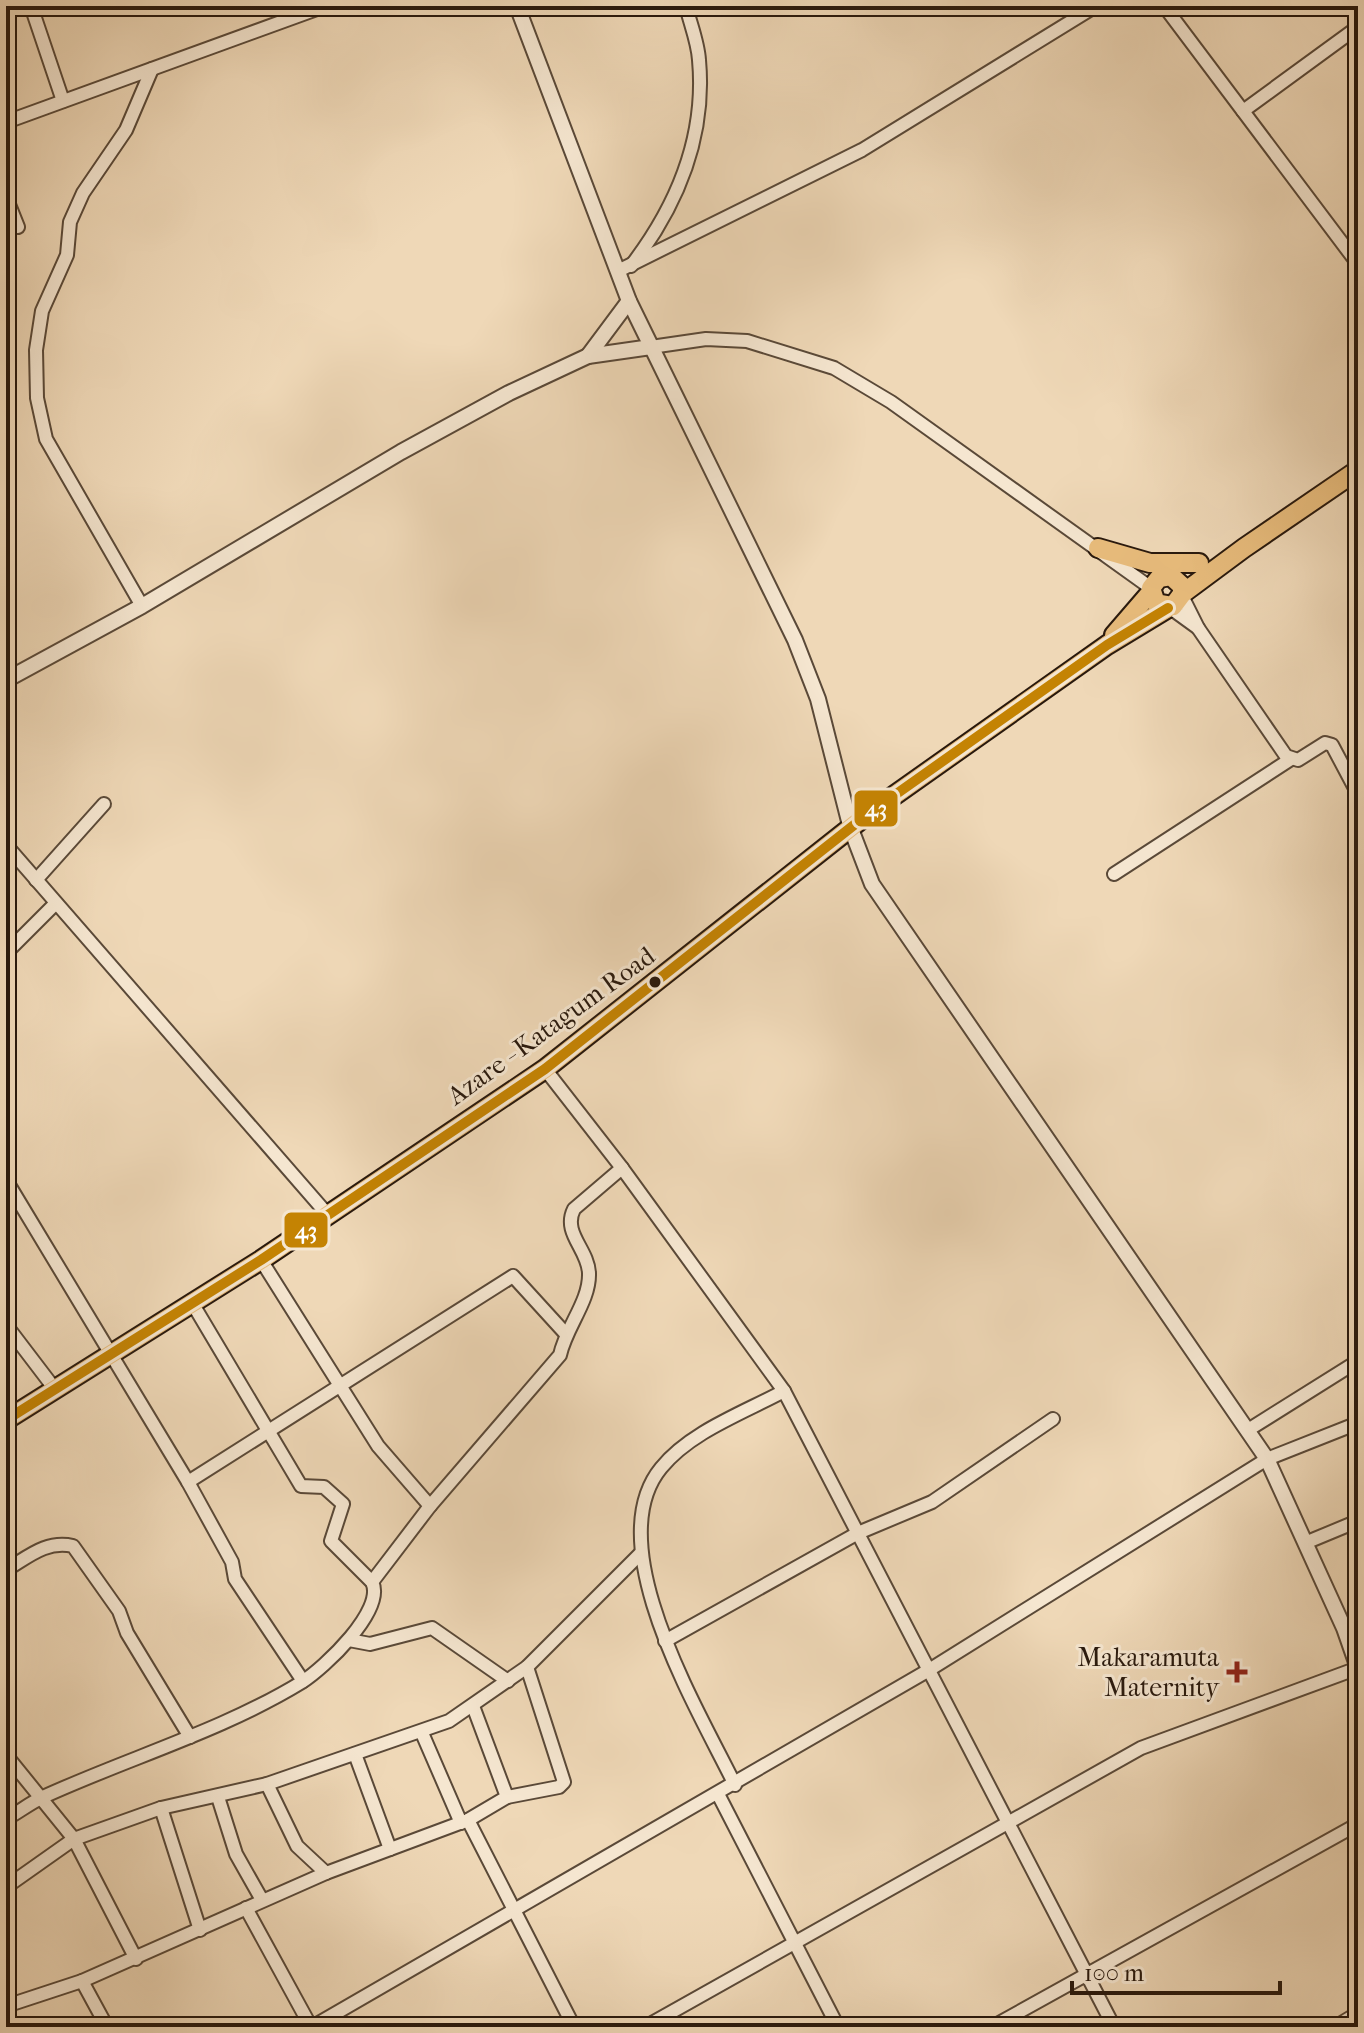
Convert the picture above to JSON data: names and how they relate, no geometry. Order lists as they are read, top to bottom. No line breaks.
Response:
{"streets":{"main road":["Azare - Katagum Road"]},"places":{"health":["Makaramuta Maternity"]},"lines":["transit line 43"],"scale_bar":"100 m"}
